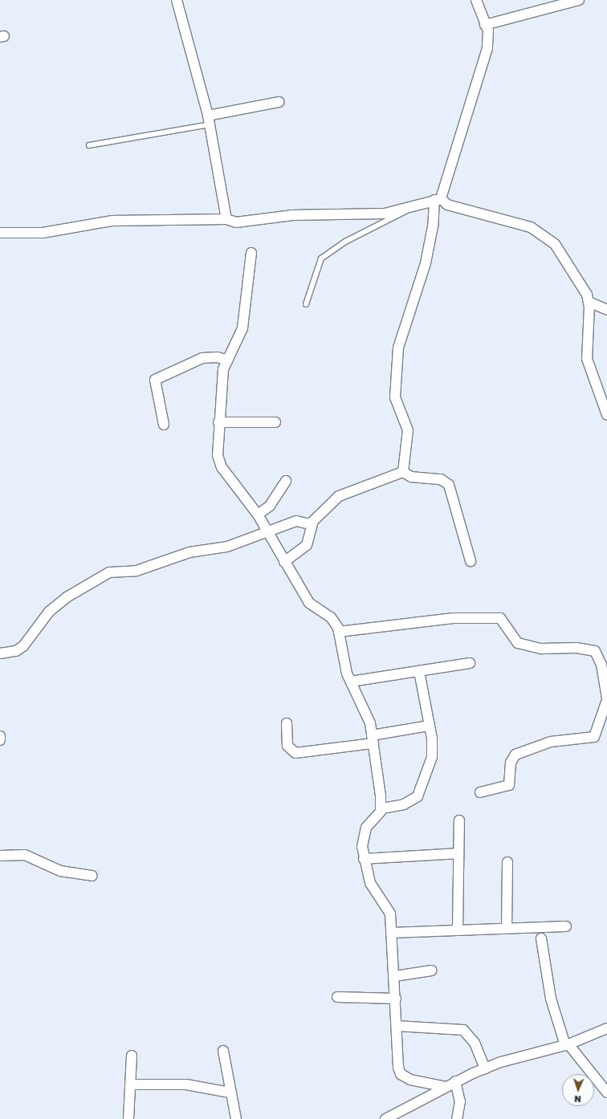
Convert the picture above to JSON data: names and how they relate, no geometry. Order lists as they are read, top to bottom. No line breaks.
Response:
{"north":"bottom"}
